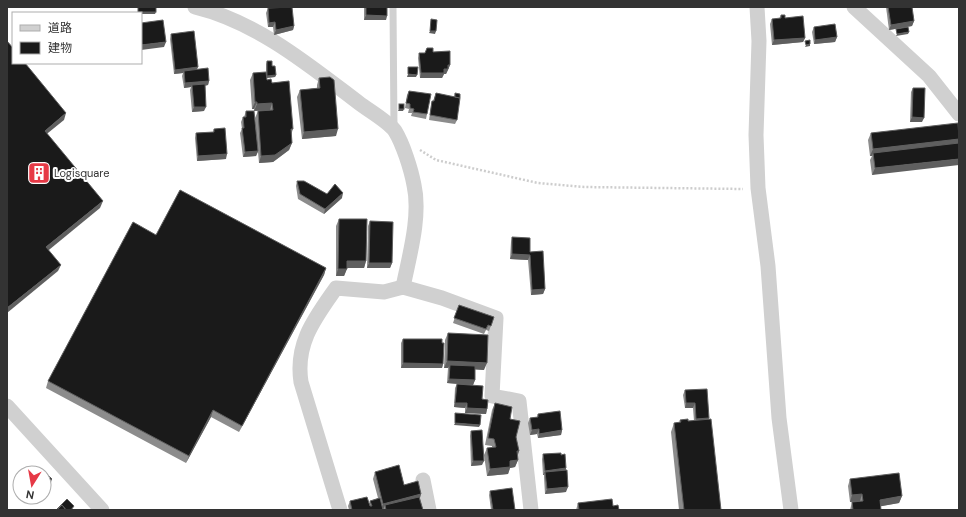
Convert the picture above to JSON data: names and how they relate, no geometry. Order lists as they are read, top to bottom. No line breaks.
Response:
{"places":{"building":["Logisquare"]},"legend":["道路","建物"],"north":"bottom"}
